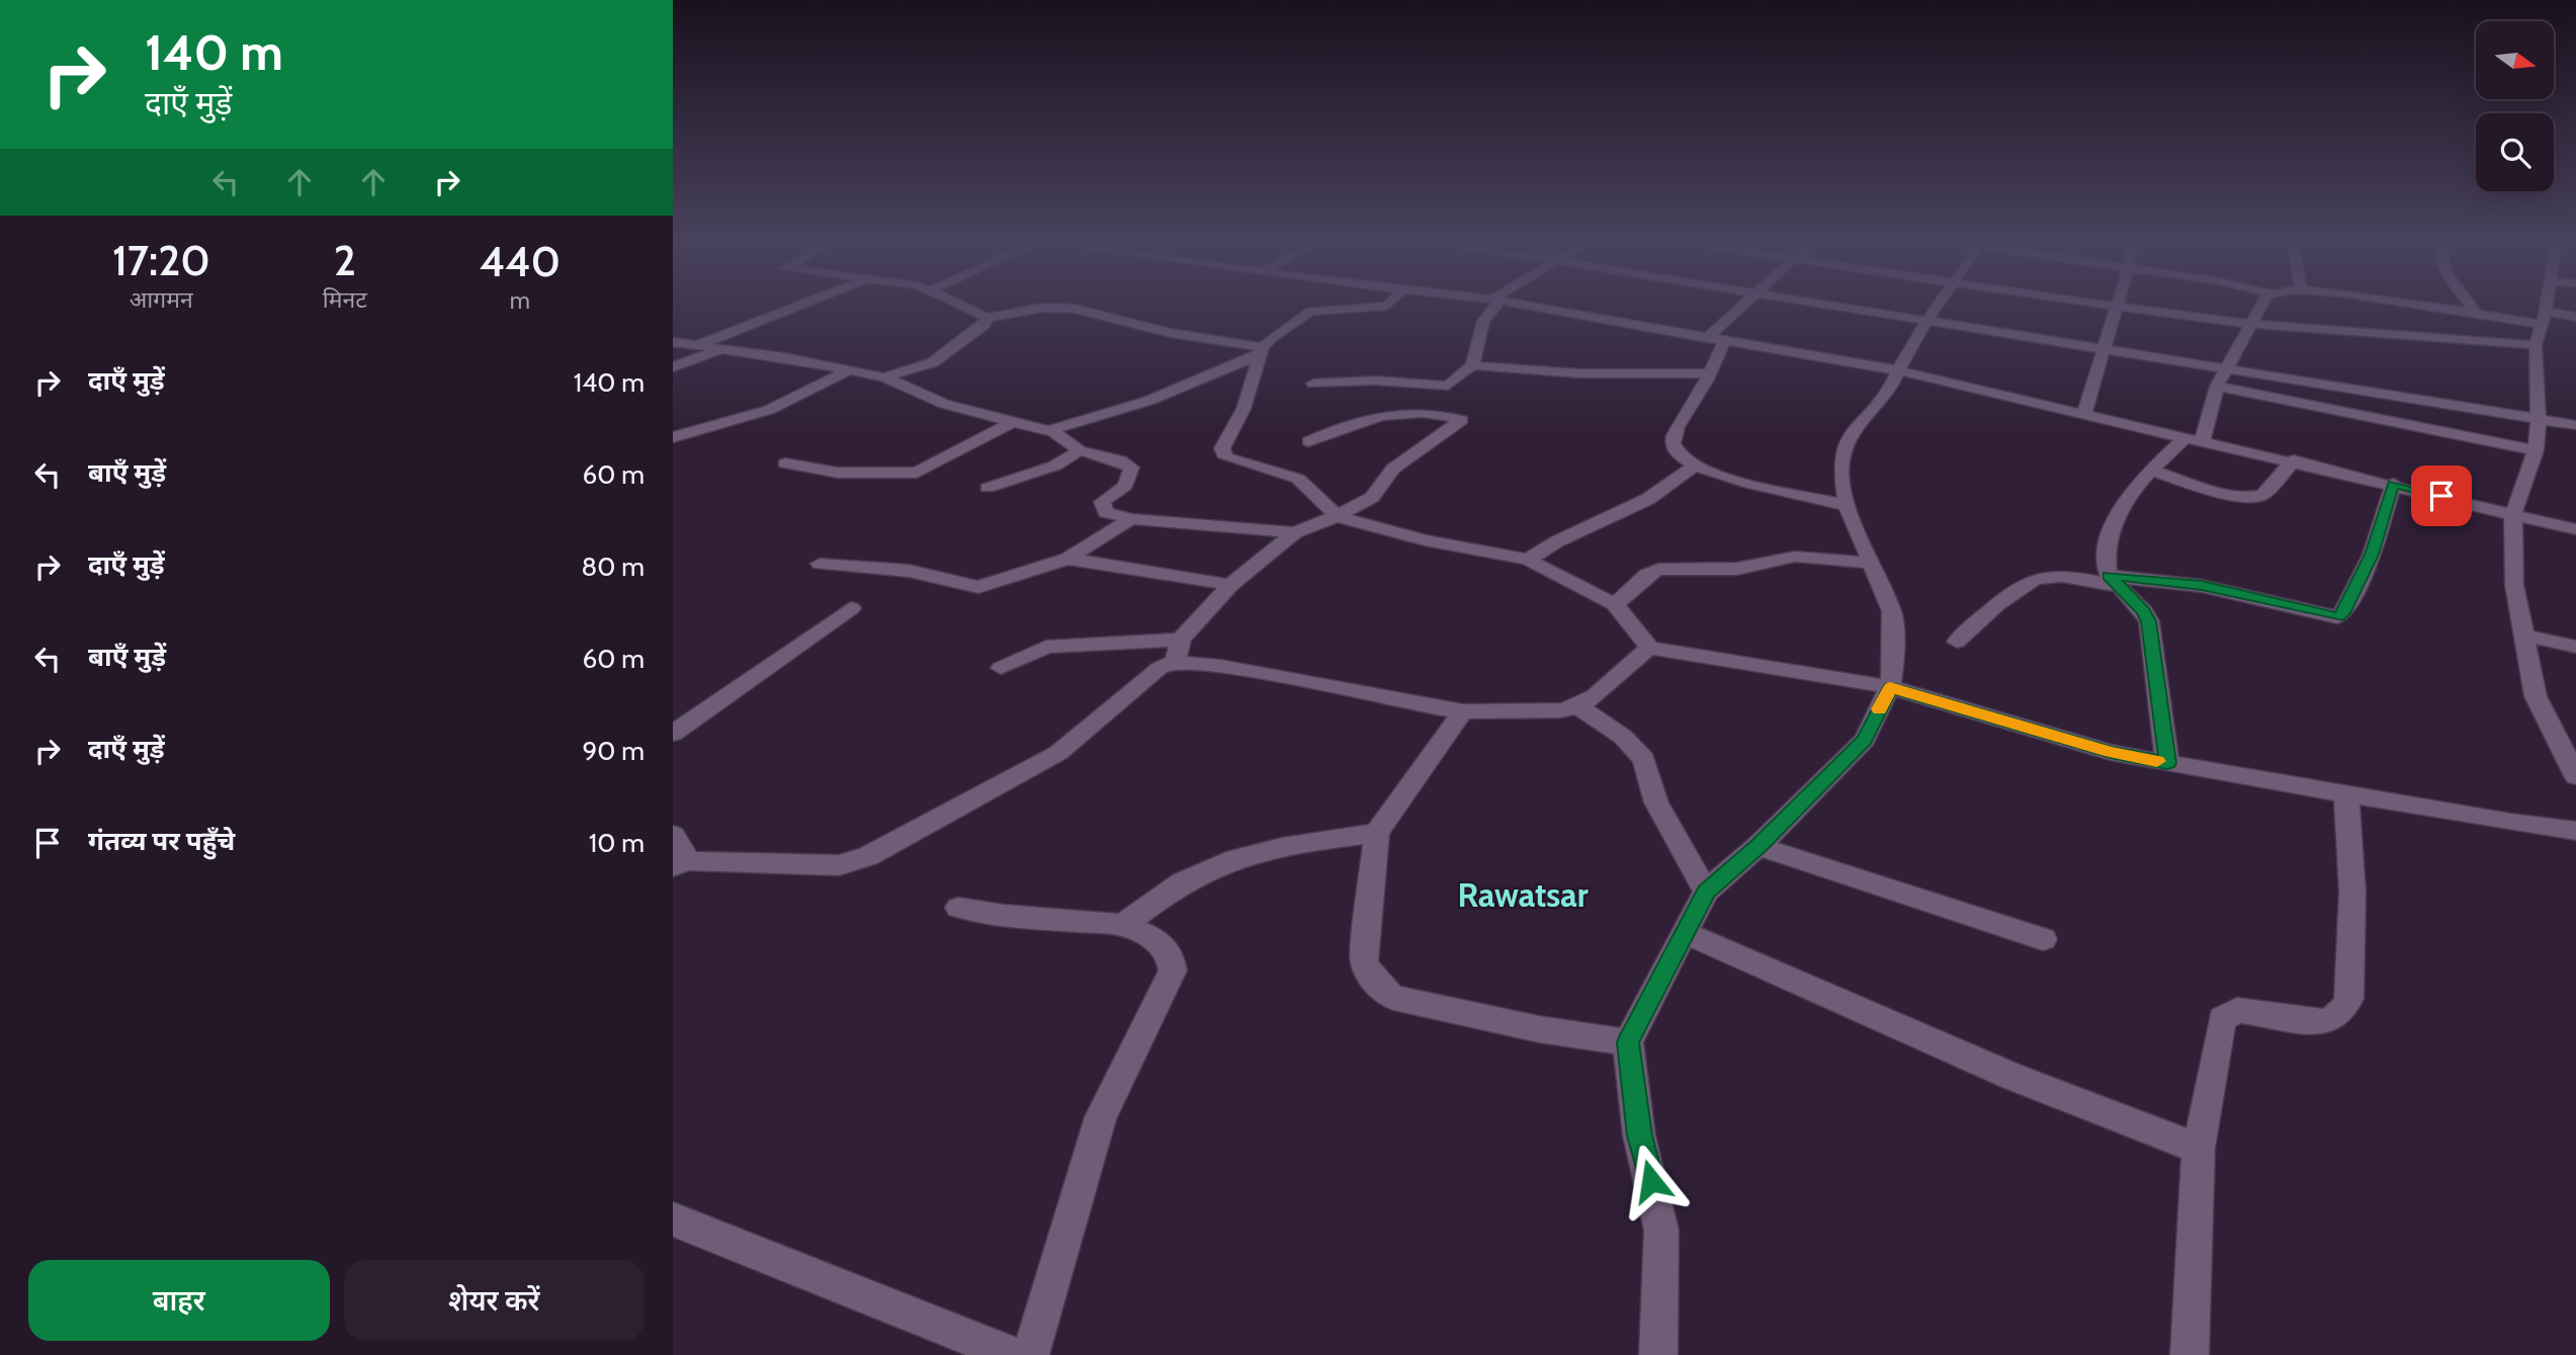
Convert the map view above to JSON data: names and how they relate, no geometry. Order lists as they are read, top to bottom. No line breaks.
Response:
{"districts":["Rawatsar"],"north":"right","page":{"turn":["140 m","दाएँ मुड़ें"],"eta":["17:20","आगमन","2","मिनट","440","m"],"list":[{"name":"दाएँ मुड़ें","value":"140 m"},{"name":"बाएँ मुड़ें","value":"60 m"},{"name":"दाएँ मुड़ें","value":"80 m"},{"name":"बाएँ मुड़ें","value":"60 m"},{"name":"दाएँ मुड़ें","value":"90 m"},{"name":"गंतव्य पर पहुँचे","value":"10 m"}],"buttons":["बाहर","शेयर करें"]}}
